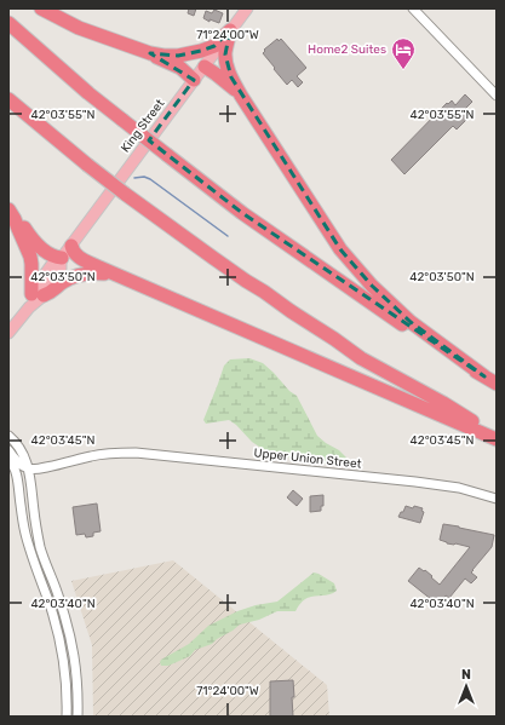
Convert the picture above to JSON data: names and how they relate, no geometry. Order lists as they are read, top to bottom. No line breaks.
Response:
{"streets":{"main road":["King Street"],"street":["Upper Union Street"]},"places":{"hotel":["Home2 Suites"]},"north":"top","coordinates":["71°24'00\"W","42°03'55\"N","42°03'50\"N","42°03'45\"N","42°03'40\"N"]}
